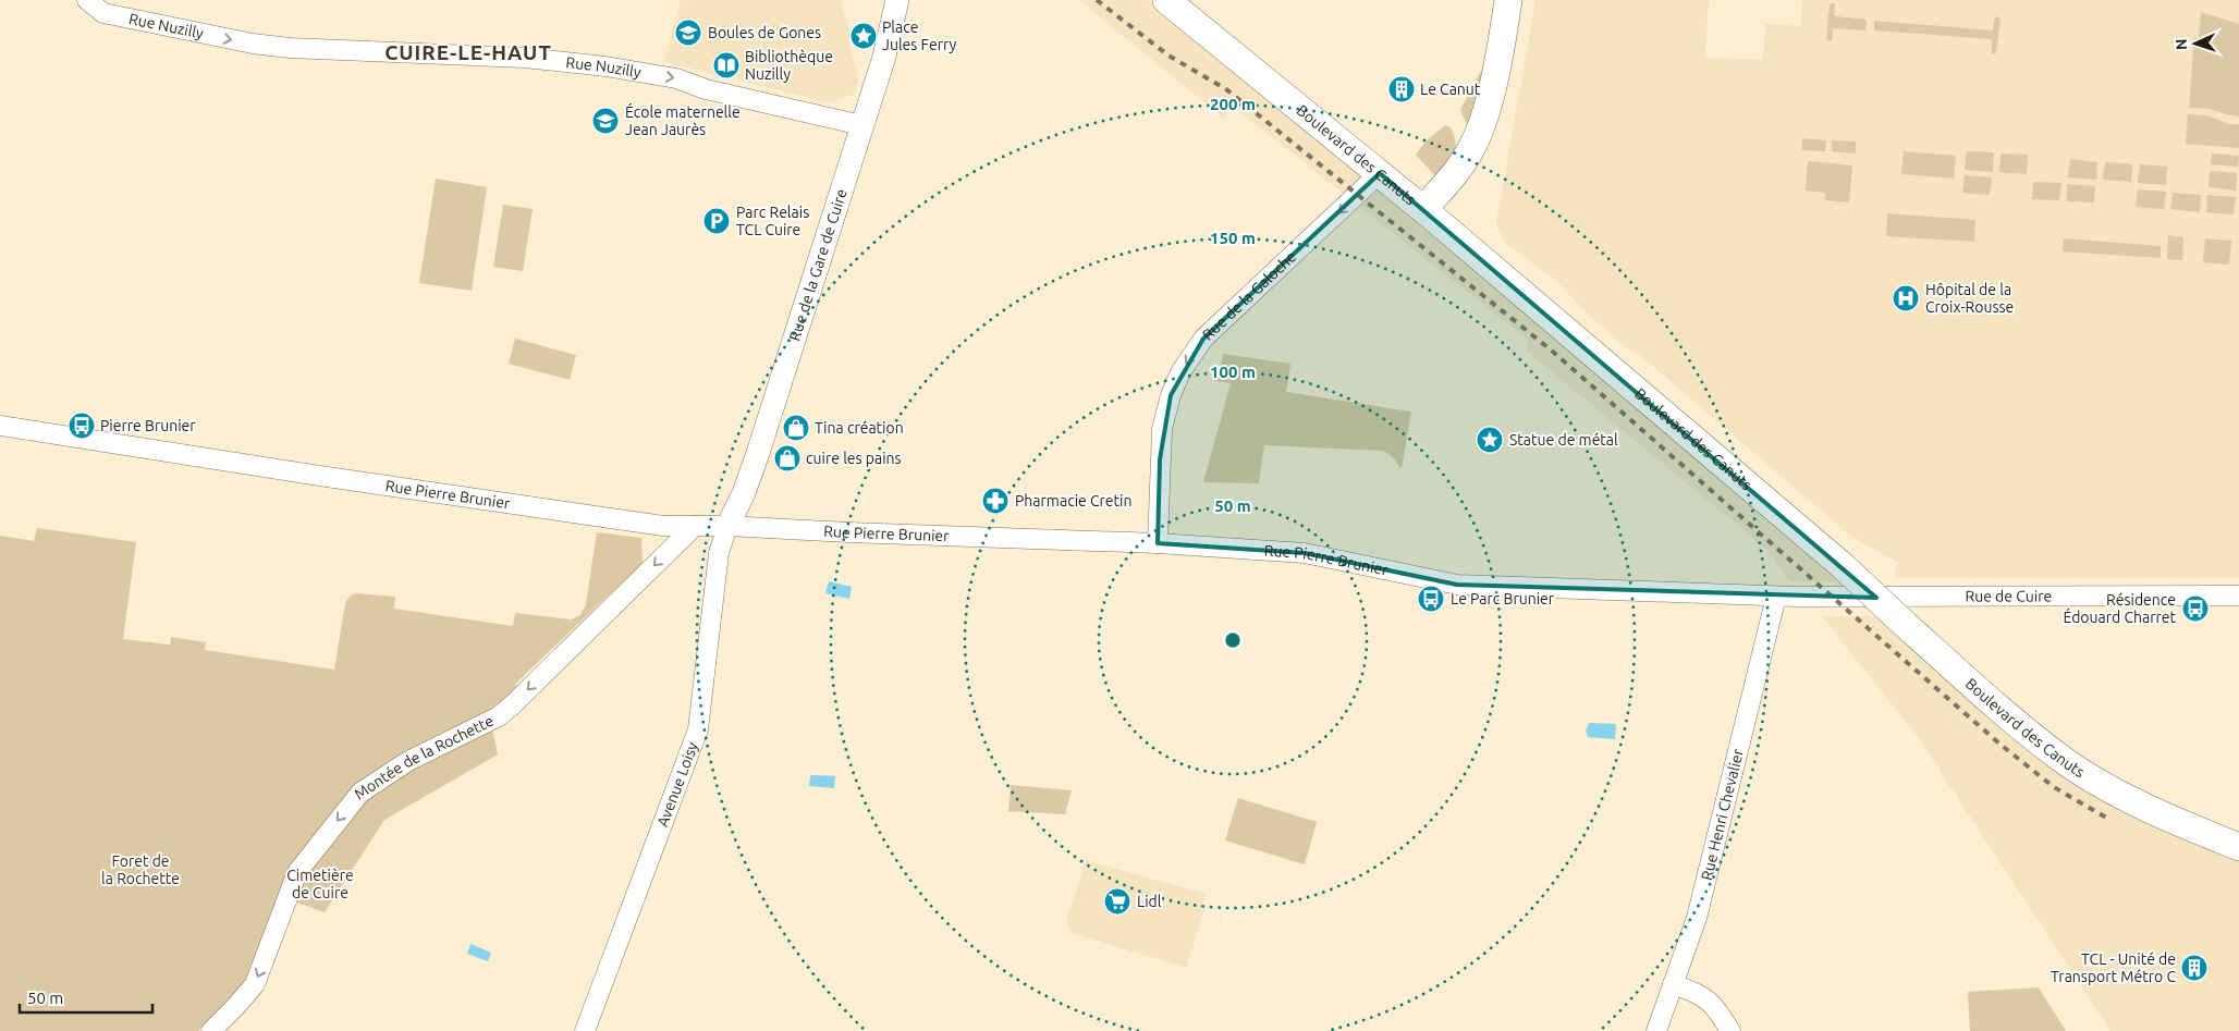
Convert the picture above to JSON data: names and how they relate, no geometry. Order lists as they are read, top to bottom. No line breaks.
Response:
{"streets":{"main road":["Boulevard des Canuts"],"street":["Rue Nuzilly","Rue de la Gare de Cuire","Rue de la Galoche","Rue Pierre Brunier","Rue de Cuire","Montée de la Rochette","Avenue Loisy","Rue Henri Chevalier"]},"crossings":[["Rue Nuzilly","Rue de la Gare de Cuire"],["Boulevard des Canuts","Rue de la Galoche"],["Rue de la Gare de Cuire","Rue Pierre Brunier"],["Rue de la Gare de Cuire","Avenue Loisy"],["Rue de la Galoche","Rue Pierre Brunier"],["Rue Pierre Brunier","Rue de Cuire"],["Rue Pierre Brunier","Montée de la Rochette"],["Rue Pierre Brunier","Avenue Loisy"],["Rue Pierre Brunier","Rue Henri Chevalier"],["Rue de Cuire","Rue Henri Chevalier"]],"one_way":["Rue Nuzilly","Rue de la Galoche","Montée de la Rochette"],"districts":["CUIRE-LE-HAUT"],"parks":["Foret de la Rochette","Cimetière de Cuire"],"places":{"school or university":["Boules de Gones","École maternelle Jean Jaurès"],"place":["Place Jules Ferry","Statue de métal"],"library":["Bibliothèque Nuzilly"],"building":["Le Canut","TCL - Unité de Transport Métro C"],"parking":["Parc Relais TCL Cuire"],"hospital":["Hôpital de la Croix-Rousse"],"bus stop":["Pierre Brunier","Le Parc Brunier","Résidence Édouard Charret"],"shop":["Tina création","cuire les pains"],"pharmacy":["Pharmacie Cretin"],"supermarket":["Lidl"]},"scale_bar":"50 m","north":"left","rings":["200 m","150 m","100 m","50 m"]}
